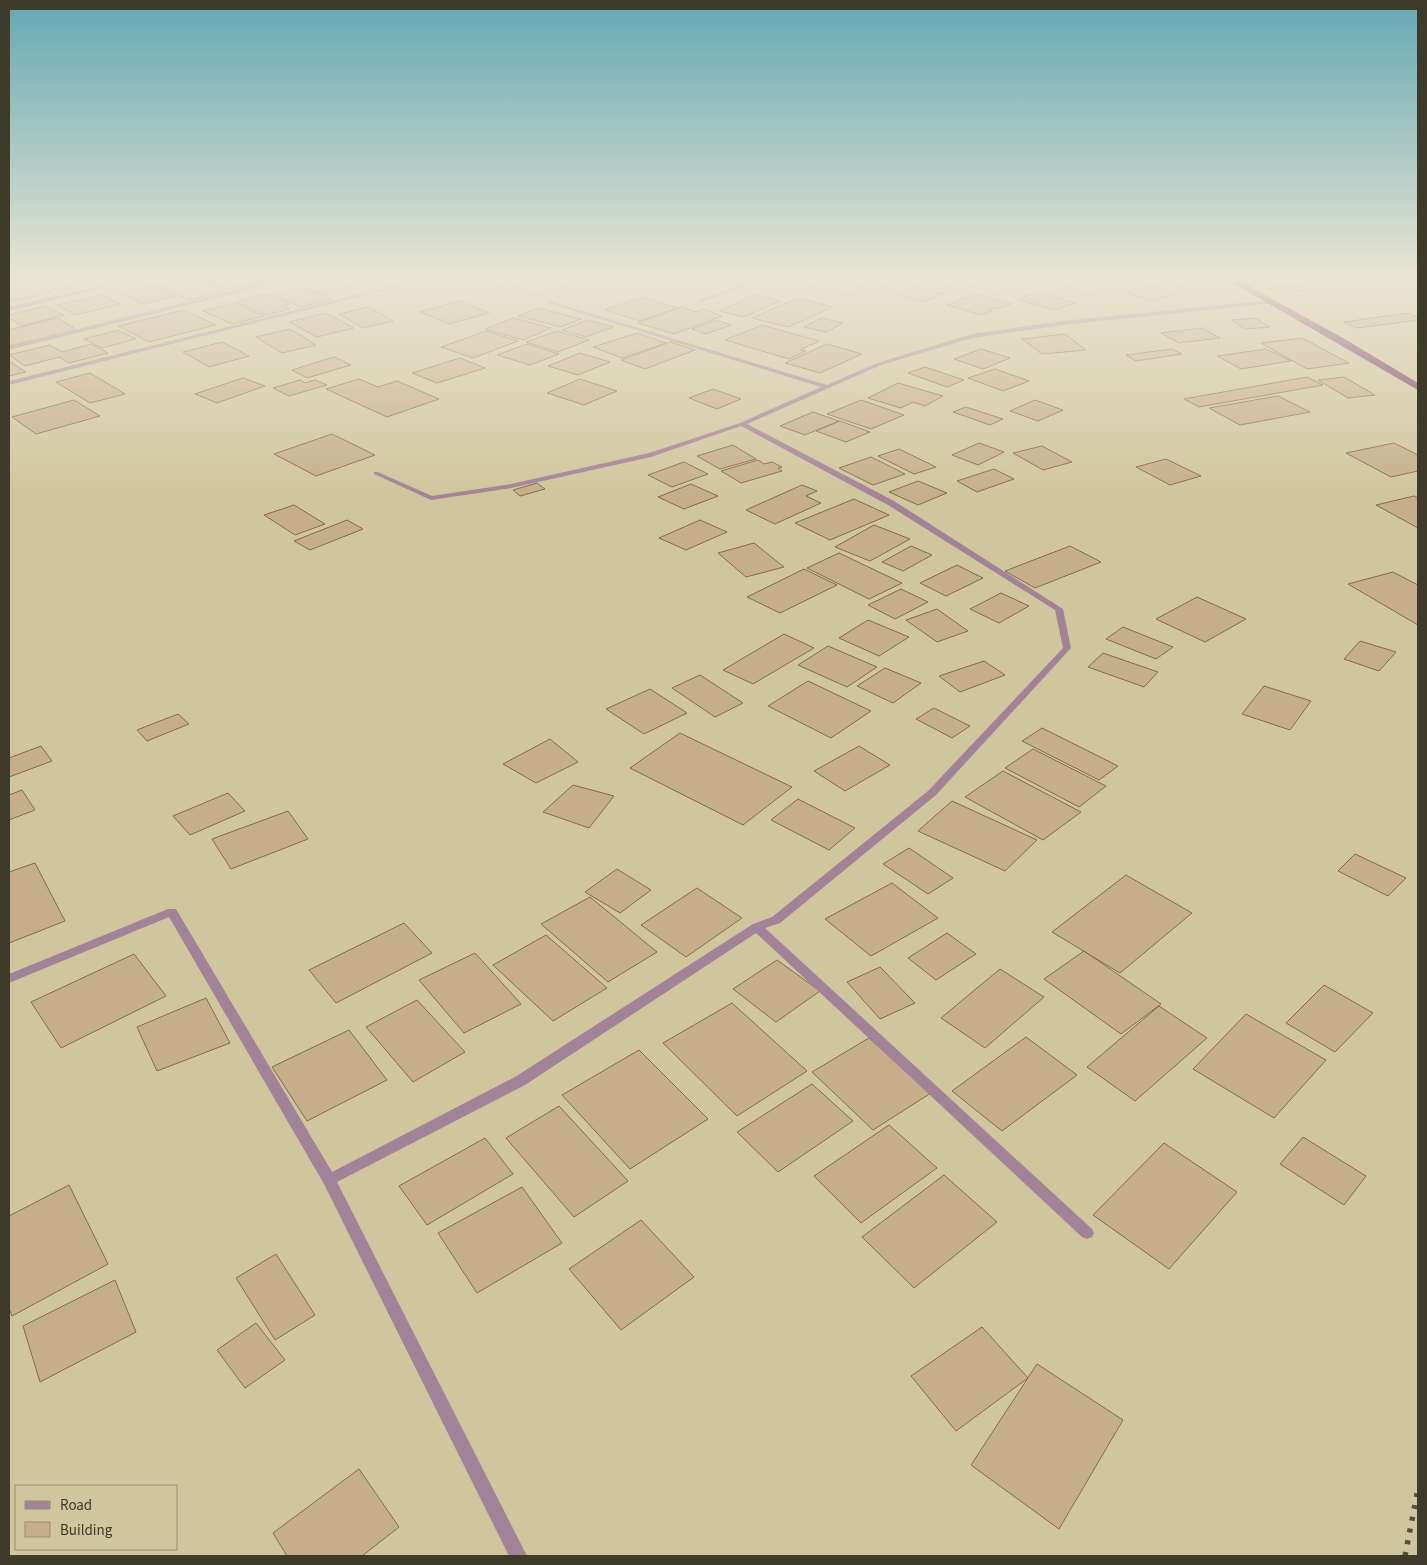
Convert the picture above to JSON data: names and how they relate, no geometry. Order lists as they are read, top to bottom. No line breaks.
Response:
{"legend":["Road","Building"]}
